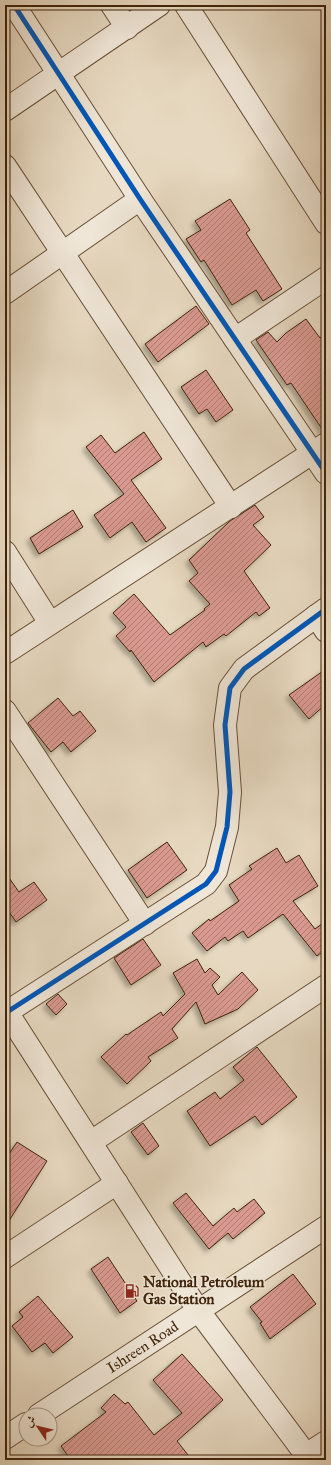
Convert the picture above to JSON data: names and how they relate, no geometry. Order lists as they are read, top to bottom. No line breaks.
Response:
{"streets":{"street":["Ishreen Road"]},"places":{"fuel station":["National Petroleum Gas Station"]},"north":"top left"}
